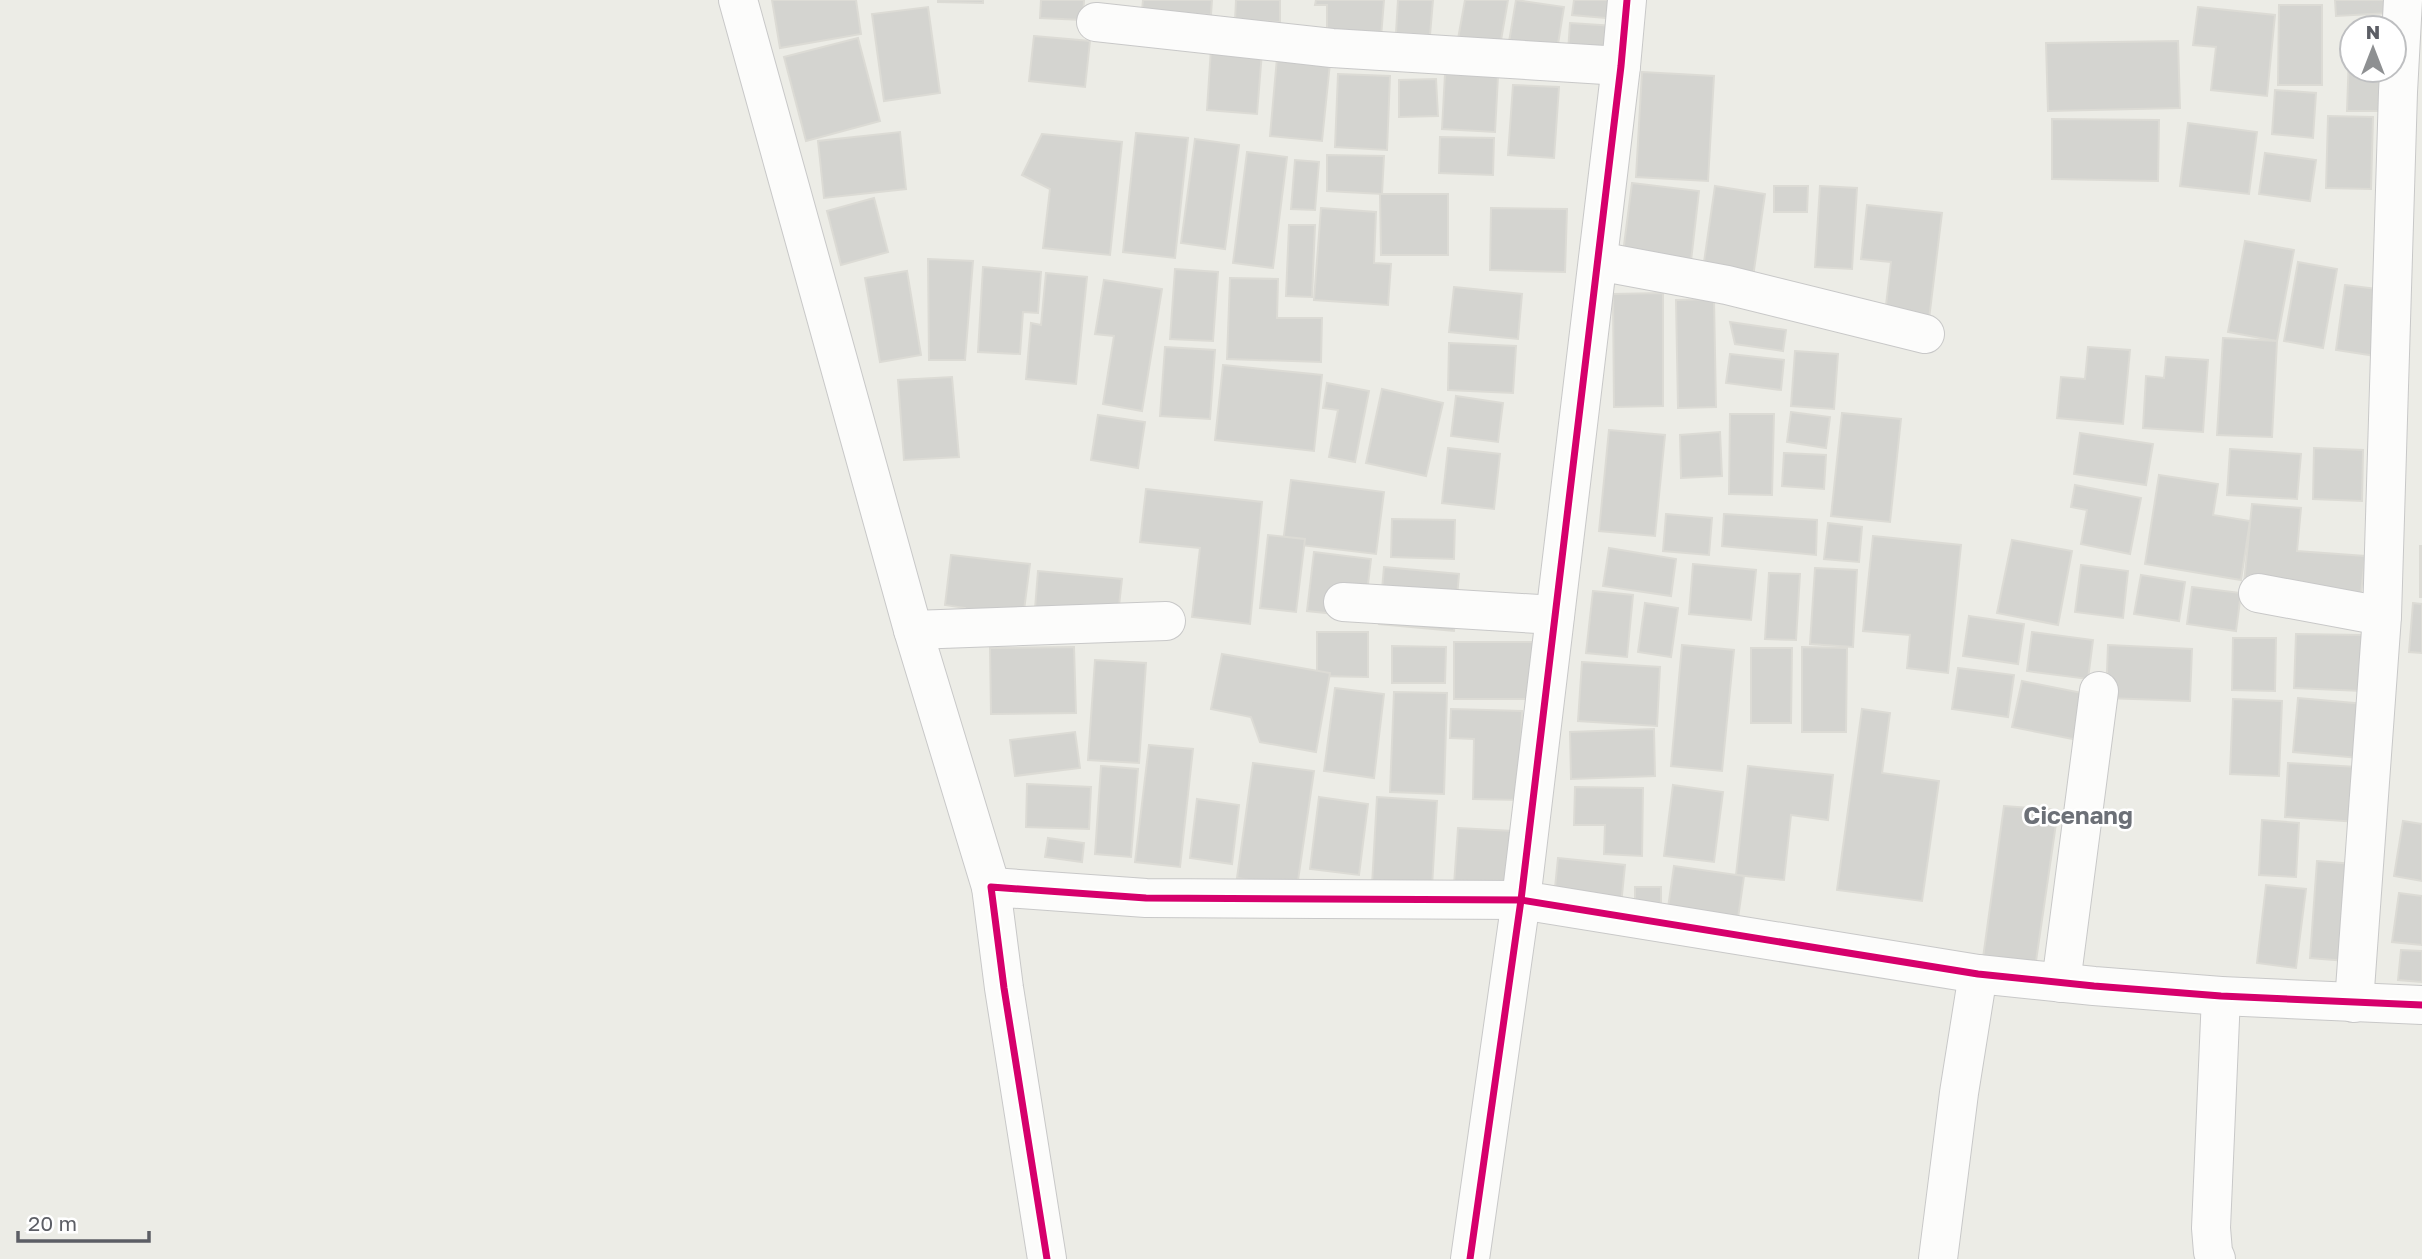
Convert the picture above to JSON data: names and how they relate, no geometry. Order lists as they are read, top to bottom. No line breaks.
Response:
{"districts":["Cicenang"],"scale_bar":"20 m","north":"top"}
